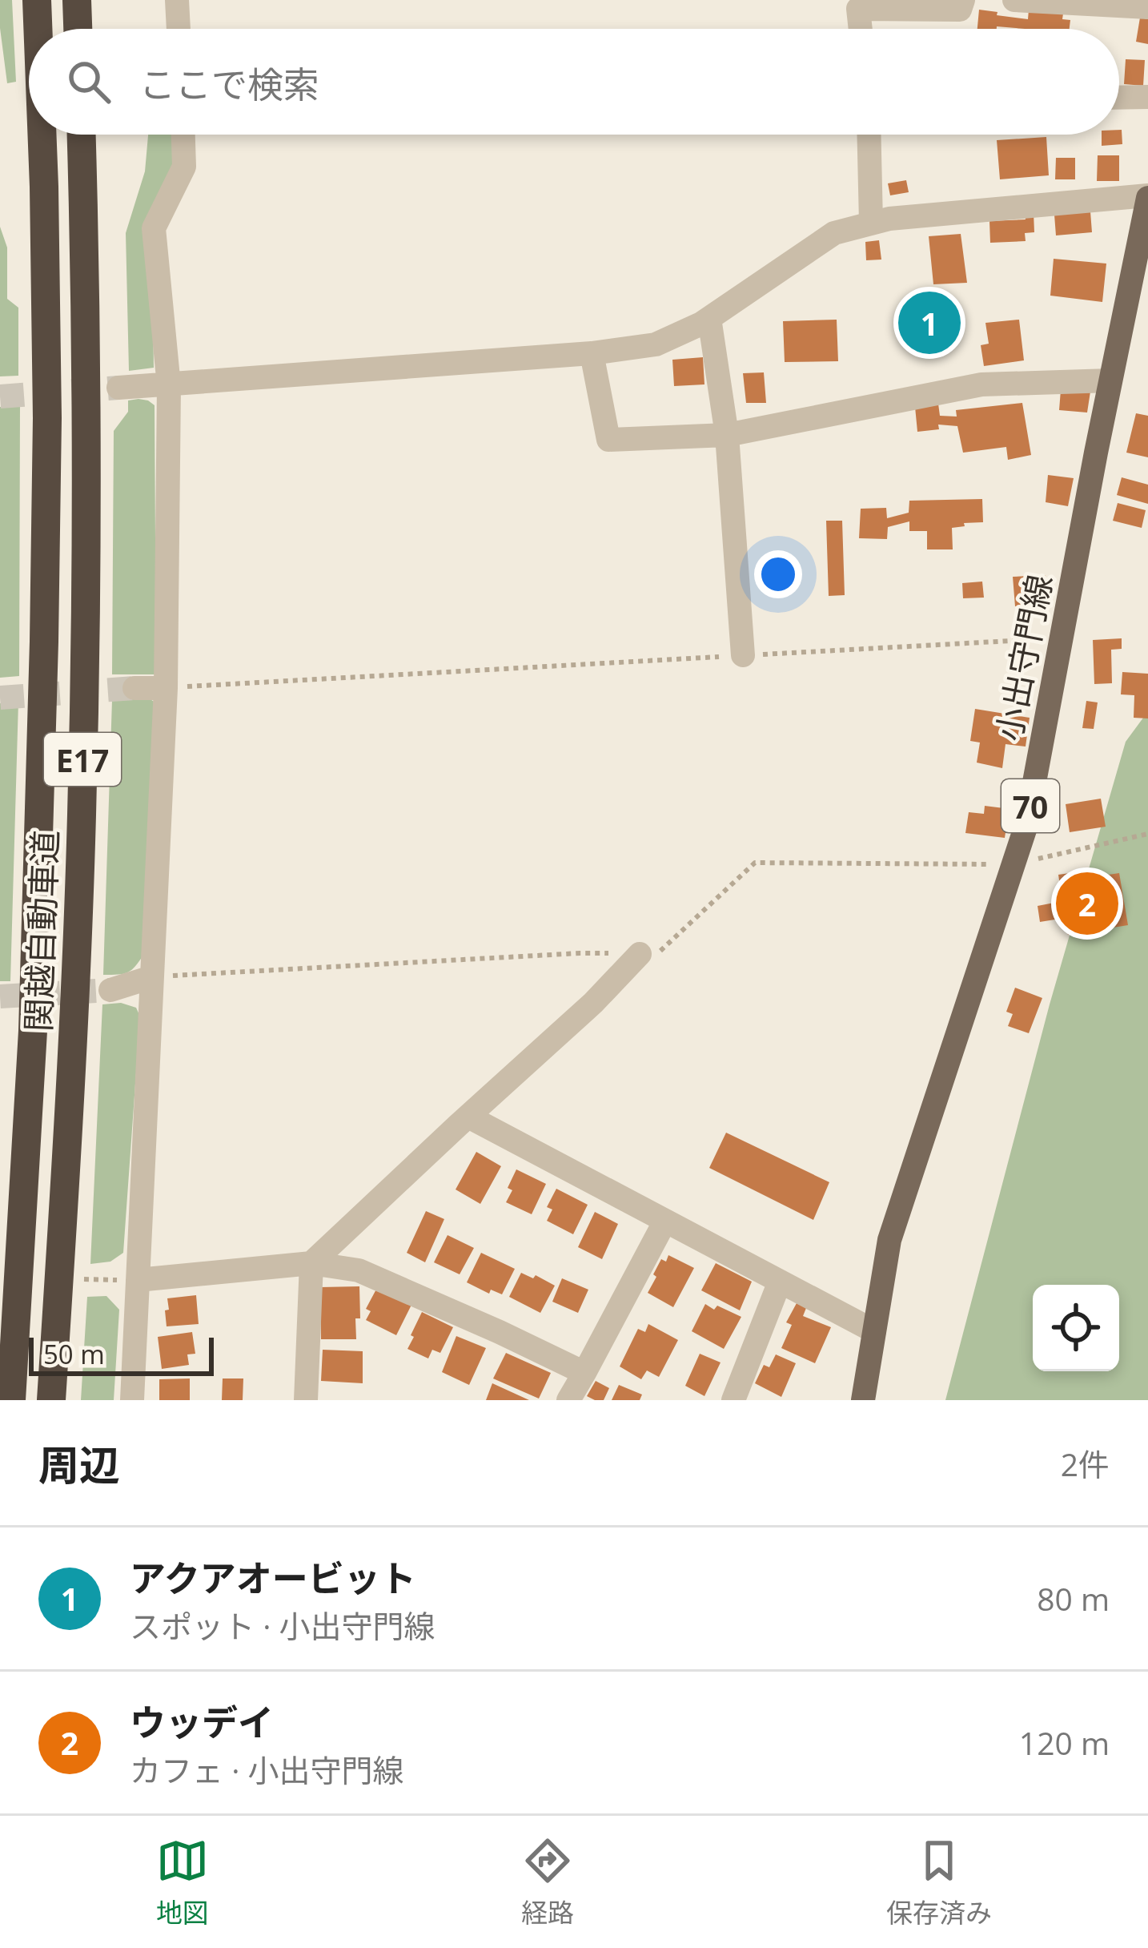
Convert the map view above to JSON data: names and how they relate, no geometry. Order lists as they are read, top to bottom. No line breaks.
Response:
{"streets":{"highway":["E17","関越自動車道"],"main road":["小出守門線","70"]},"scale_bar":"50 m","page":{"search":"ここで検索","pins":["1","2"],"scale":"50 m","heading":["周辺","2件"],"list":[{"mark":"1","name":"アクアオービット","note":"スポット · 小出守門線","value":"80 m"},{"mark":"2","name":"ウッデイ","note":"カフェ · 小出守門線","value":"120 m"}],"nav":["地図","経路","保存済み"]}}
